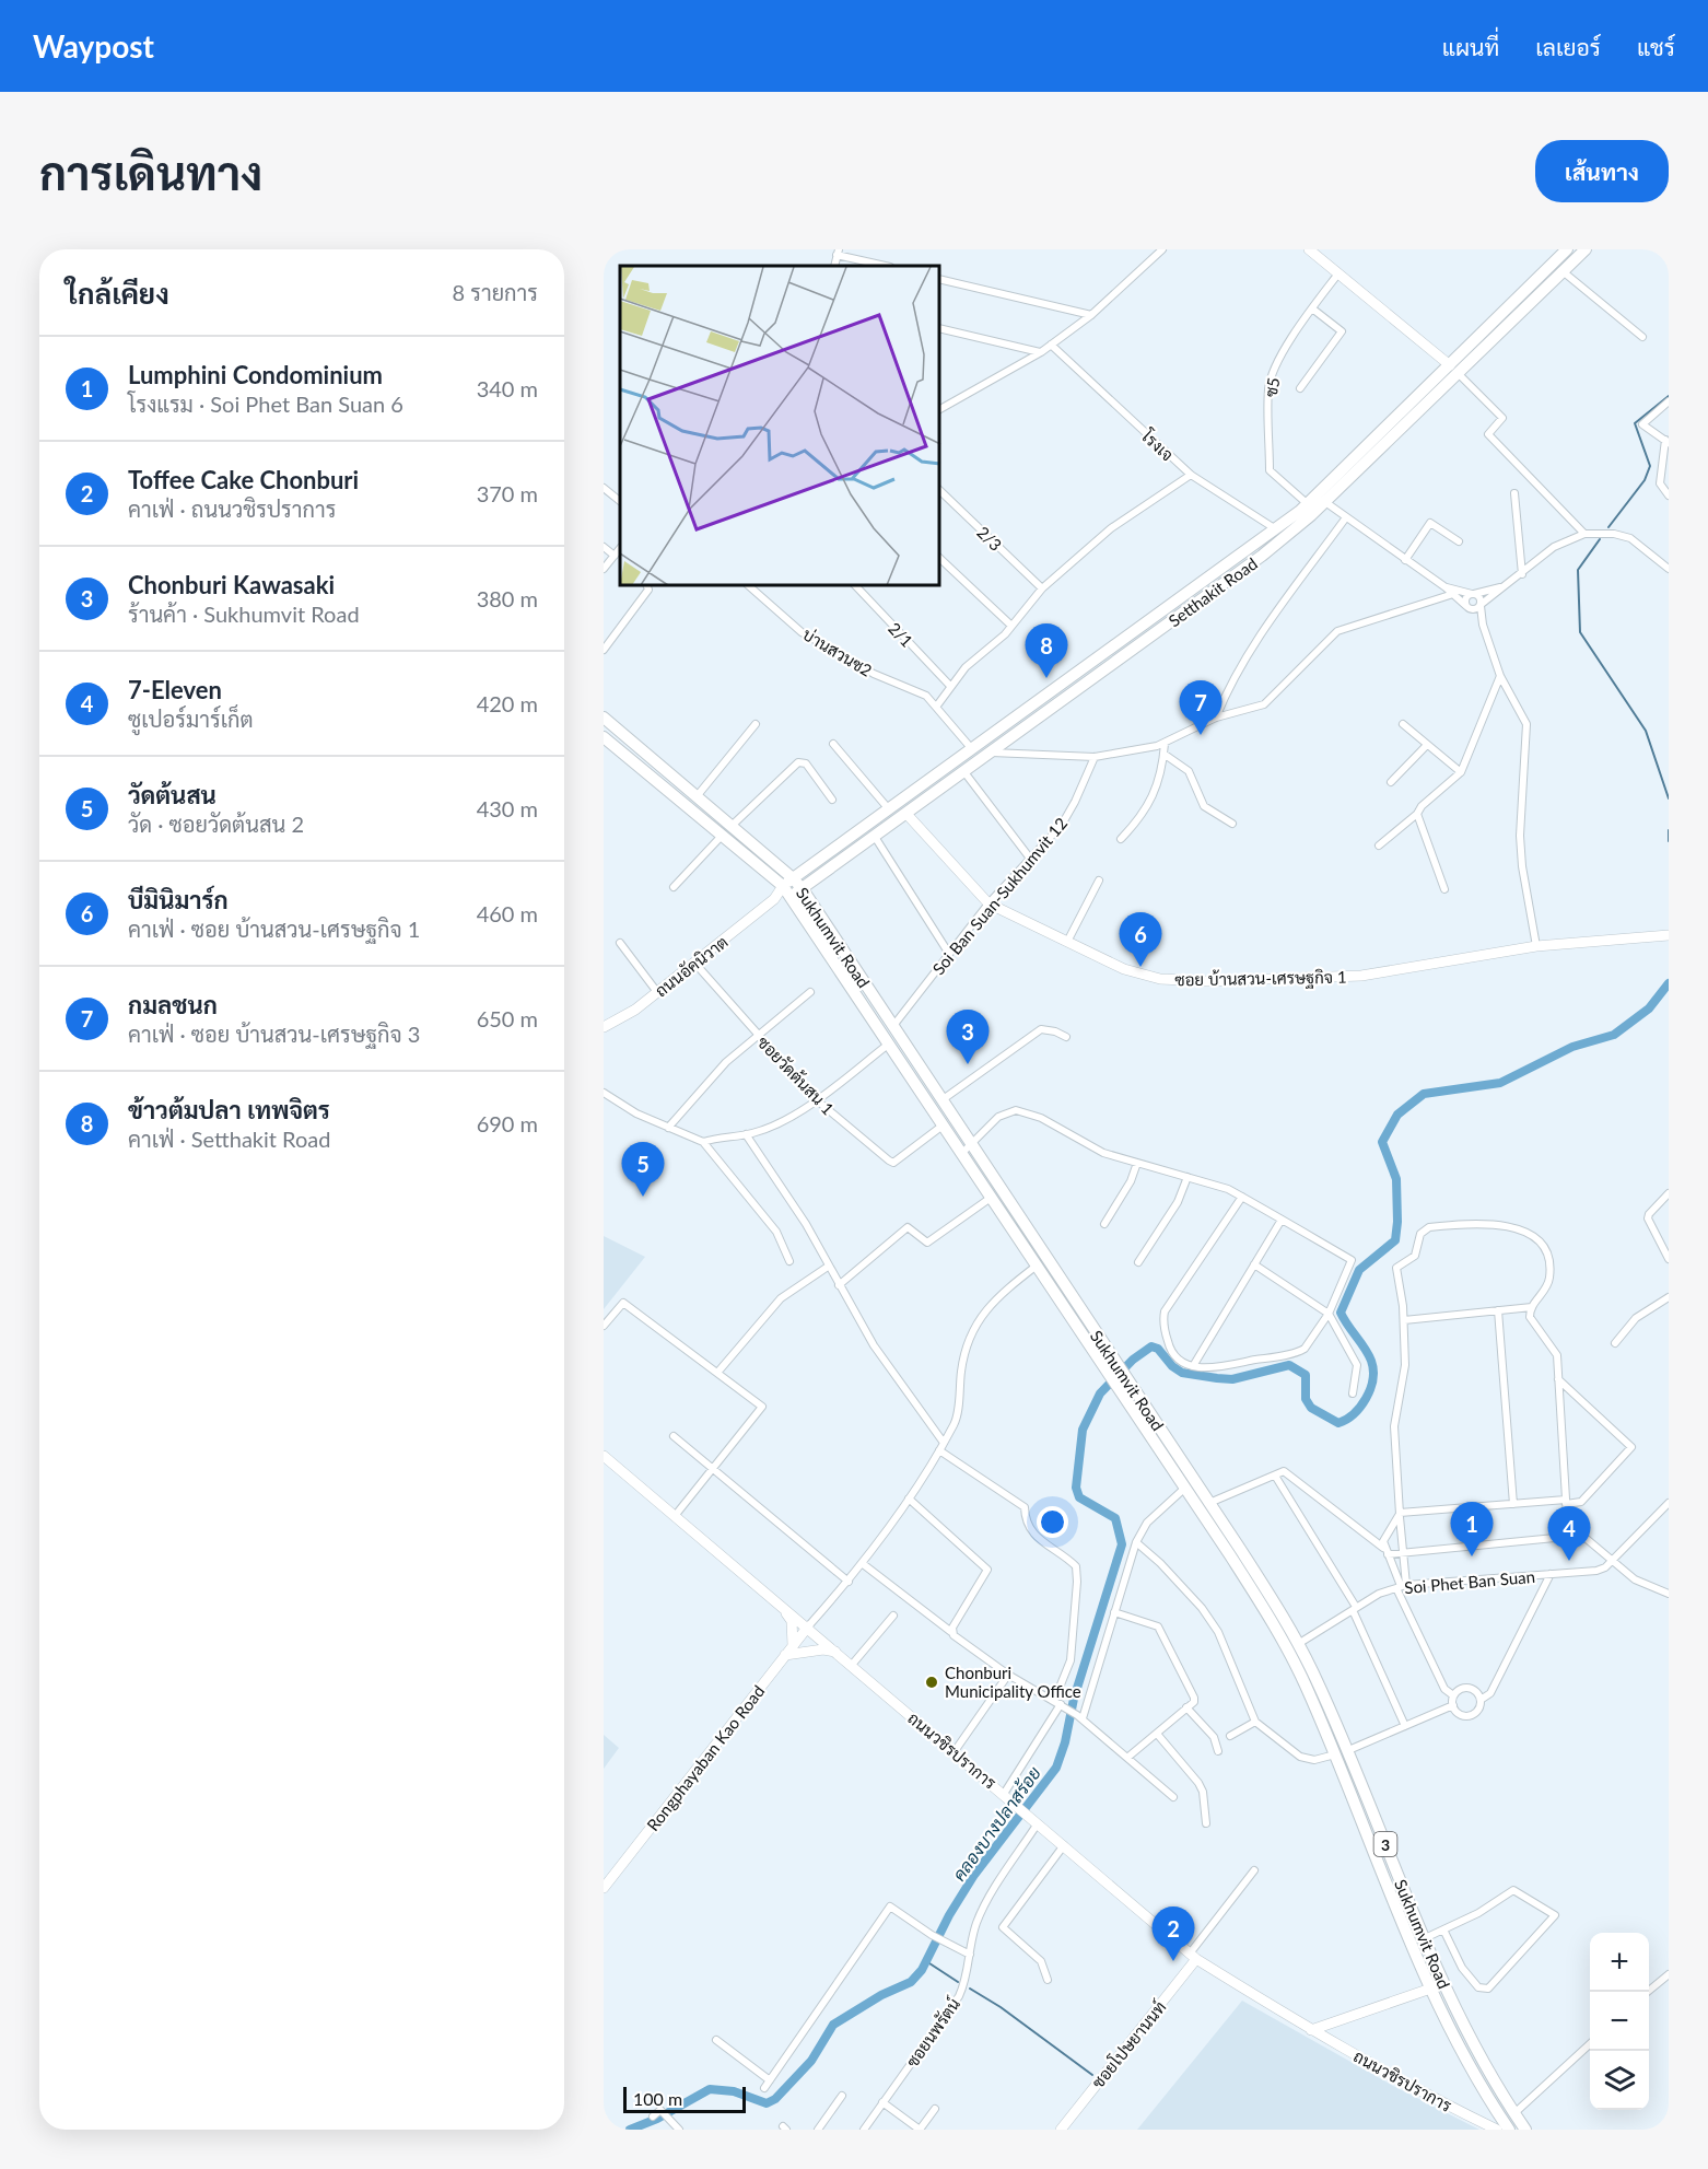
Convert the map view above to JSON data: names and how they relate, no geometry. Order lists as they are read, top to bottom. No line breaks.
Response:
{"streets":{"main road":["Setthakit Road","Sukhumvit Road","3"],"street":["ซ5","โรงเจ","2/3","2/1","บ่านสวนซ2","Soi Ban Suan-Sukhumvit 12","ถนนอัคนิวาต","ซอย บ้านสวน-เศรษฐกิจ 1","ซอยวัดต้นสน 1","Soi Phet Ban Suan","ถนนวชิรปราการ","Rongphayaban Kao Road","ซอยนพรัตน์","ซอยโปษยานนท์"]},"crossings":[["ซ5","Setthakit Road"],["โรงเจ","Setthakit Road"],["Setthakit Road","บ่านสวนซ2"],["Setthakit Road","Sukhumvit Road"],["Setthakit Road","ถนนอัคนิวาต"],["Setthakit Road","ซอย บ้านสวน-เศรษฐกิจ 1"],["Soi Ban Suan-Sukhumvit 12","Sukhumvit Road"],["Soi Ban Suan-Sukhumvit 12","ซอย บ้านสวน-เศรษฐกิจ 1"],["Sukhumvit Road","ถนนอัคนิวาต"],["Sukhumvit Road","ซอยวัดต้นสน 1"],["Sukhumvit Road","Soi Phet Ban Suan"],["ถนนอัคนิวาต","ซอยวัดต้นสน 1"],["ถนนวชิรปราการ","Rongphayaban Kao Road"],["ถนนวชิรปราการ","ซอยนพรัตน์"],["ถนนวชิรปราการ","ซอยโปษยานนท์"]],"water":["คลองบางปลาสร้อย"],"places":["Chonburi Municipality Office"],"scale_bar":"100 m","page":{"header":"Waypost","nav":["แผนที่","เลเยอร์","แชร์"],"buttons":"เส้นทาง","title":"การเดินทาง","heading":["ใกล้เคียง","8 รายการ"],"list":[{"mark":"1","name":"Lumphini Condominium","note":"โรงแรม · Soi Phet Ban Suan 6","value":"340 m"},{"mark":"2","name":"Toffee Cake Chonburi","note":"คาเฟ่ · ถนนวชิรปราการ","value":"370 m"},{"mark":"3","name":"Chonburi Kawasaki","note":"ร้านค้า · Sukhumvit Road","value":"380 m"},{"mark":"4","name":"7-Eleven","note":"ซูเปอร์มาร์เก็ต","value":"420 m"},{"mark":"5","name":"วัดต้นสน","note":"วัด · ซอยวัดต้นสน 2","value":"430 m"},{"mark":"6","name":"บีมินิมาร์ก","note":"คาเฟ่ · ซอย บ้านสวน-เศรษฐกิจ 1","value":"460 m"},{"mark":"7","name":"กมลชนก","note":"คาเฟ่ · ซอย บ้านสวน-เศรษฐกิจ 3","value":"650 m"},{"mark":"8","name":"ข้าวต้มปลา เทพจิตร","note":"คาเฟ่ · Setthakit Road","value":"690 m"}],"pins":["8","7","6","3","5","1","4","2"],"map_buttons":["+","−"],"scale":"100 m"}}
